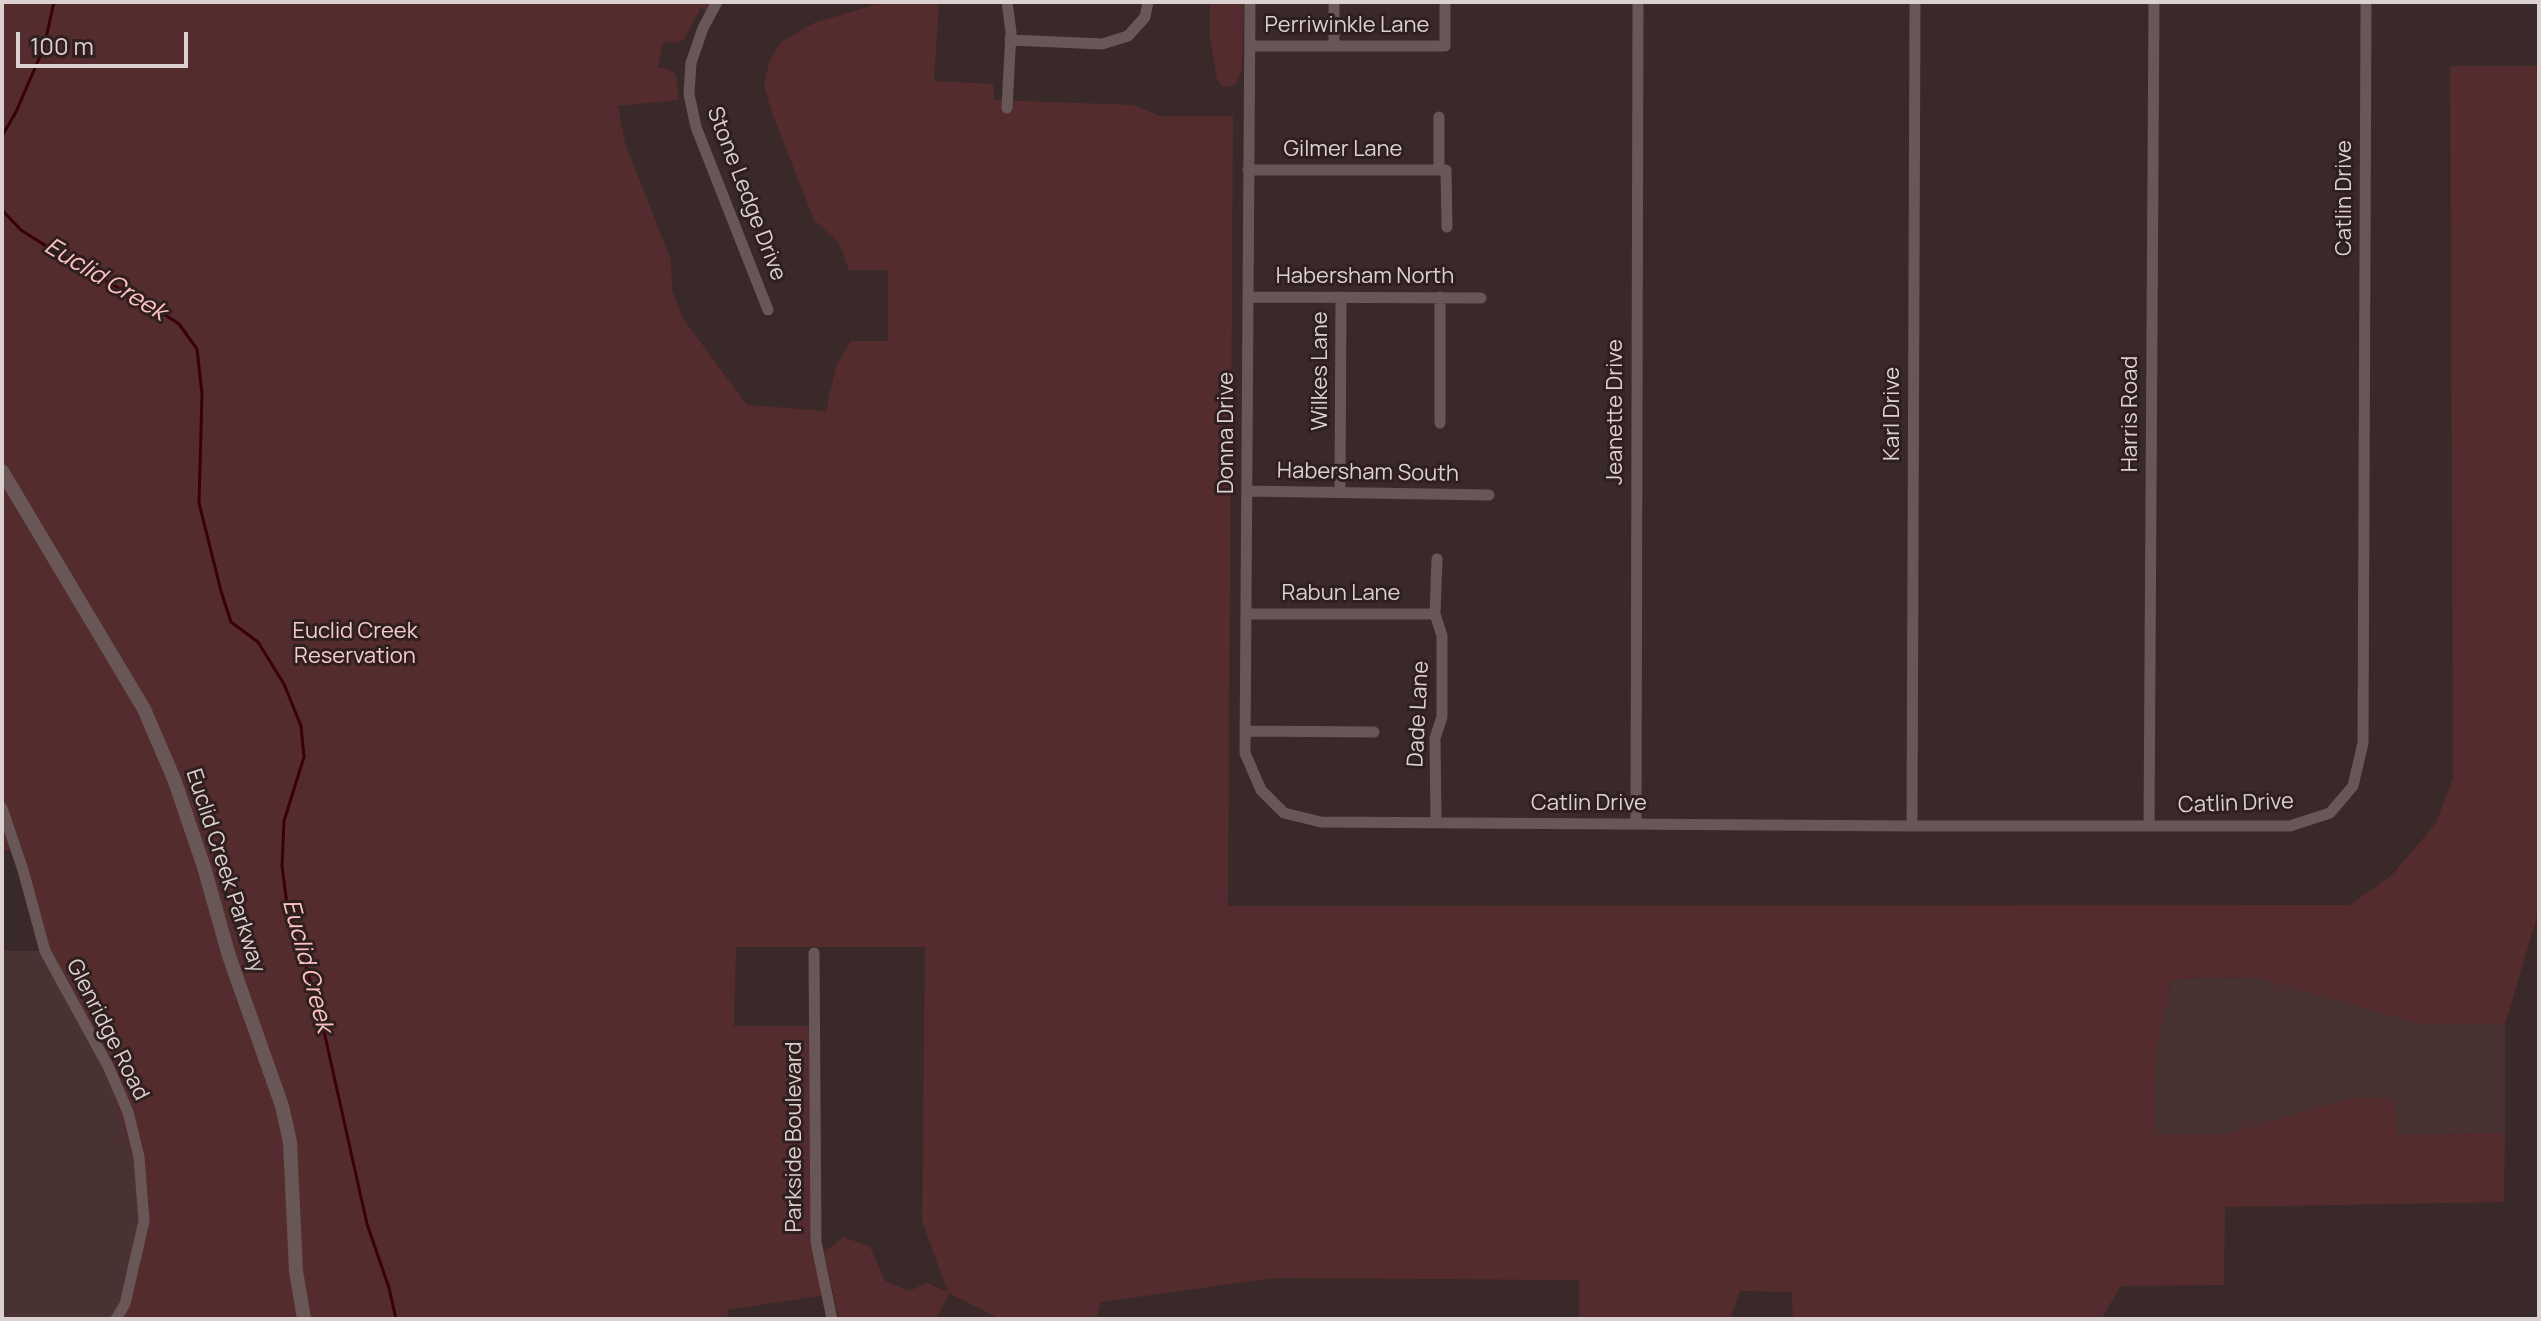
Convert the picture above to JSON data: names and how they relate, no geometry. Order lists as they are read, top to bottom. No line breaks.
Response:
{"streets":{"street":["Perriwinkle Lane","Gilmer Lane","Stone Ledge Drive","Catlin Drive","Habersham North","Wilkes Lane","Jeanette Drive","Karl Drive","Harris Road","Donna Drive","Habersham South","Rabun Lane","Dade Lane","Euclid Creek Parkway","Glenridge Road","Parkside Boulevard"]},"crossings":[["Perriwinkle Lane","Donna Drive"],["Gilmer Lane","Donna Drive"],["Catlin Drive","Jeanette Drive"],["Catlin Drive","Karl Drive"],["Catlin Drive","Harris Road"],["Catlin Drive","Donna Drive"],["Catlin Drive","Dade Lane"],["Habersham North","Wilkes Lane"],["Habersham North","Donna Drive"],["Wilkes Lane","Habersham South"],["Donna Drive","Habersham South"],["Donna Drive","Rabun Lane"],["Rabun Lane","Dade Lane"]],"water":["Euclid Creek"],"parks":["Euclid Creek Reservation"],"scale_bar":"100 m"}
